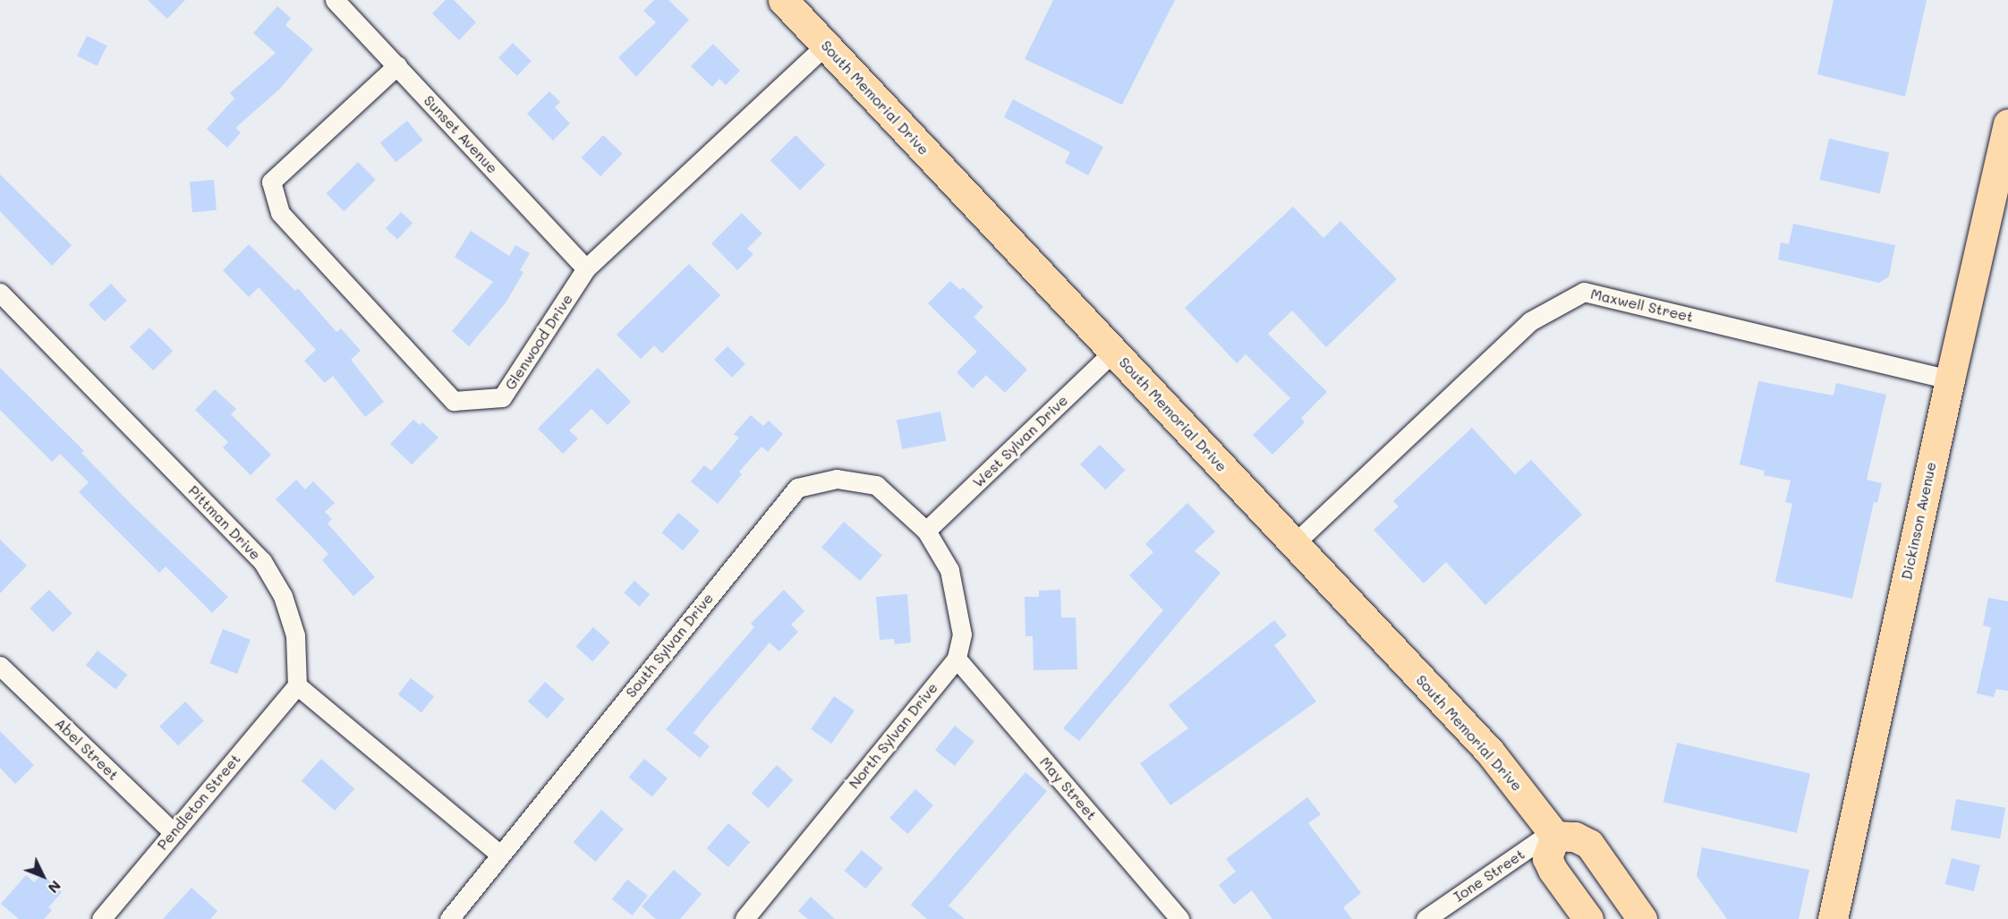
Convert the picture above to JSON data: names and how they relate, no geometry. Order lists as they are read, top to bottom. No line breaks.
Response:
{"streets":{"main road":["South Memorial Drive","Dickinson Avenue"],"street":["Sunset Avenue","Maxwell Street","Glenwood Drive","West Sylvan Drive","Pittman Drive","South Sylvan Drive","North Sylvan Drive","Abel Street","May Street","Pendleton Street","Ione Street"]},"crossings":[["South Memorial Drive","Maxwell Street"],["South Memorial Drive","Glenwood Drive"],["South Memorial Drive","West Sylvan Drive"],["South Memorial Drive","Ione Street"],["Sunset Avenue","Glenwood Drive"],["Maxwell Street","Dickinson Avenue"],["West Sylvan Drive","South Sylvan Drive"],["West Sylvan Drive","North Sylvan Drive"],["Pittman Drive","Pendleton Street"],["South Sylvan Drive","North Sylvan Drive"],["North Sylvan Drive","May Street"],["Abel Street","Pendleton Street"]],"north":"bottom right"}
